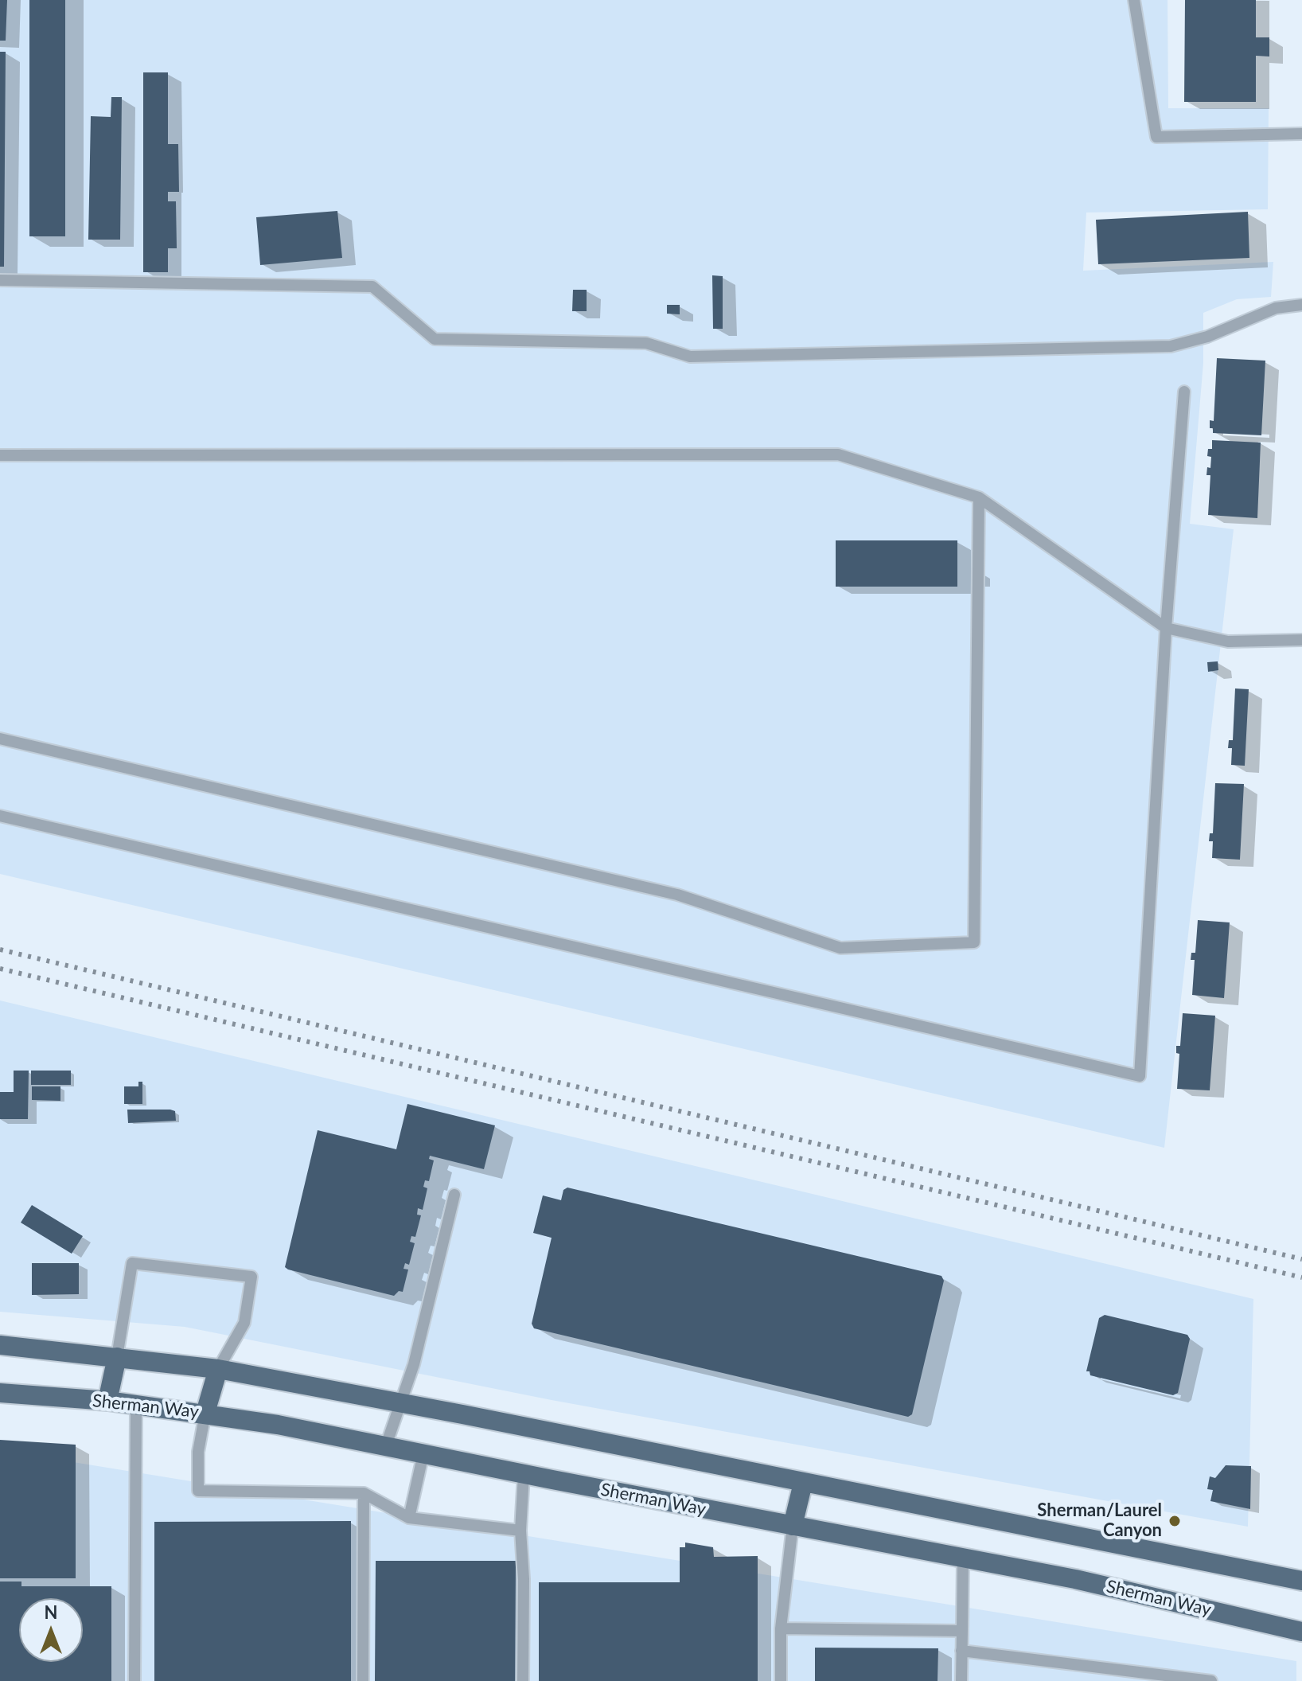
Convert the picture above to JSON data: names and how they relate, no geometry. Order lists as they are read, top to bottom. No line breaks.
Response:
{"streets":{"main road":["Sherman Way"]},"places":["Sherman/Laurel Canyon"],"north":"top"}
